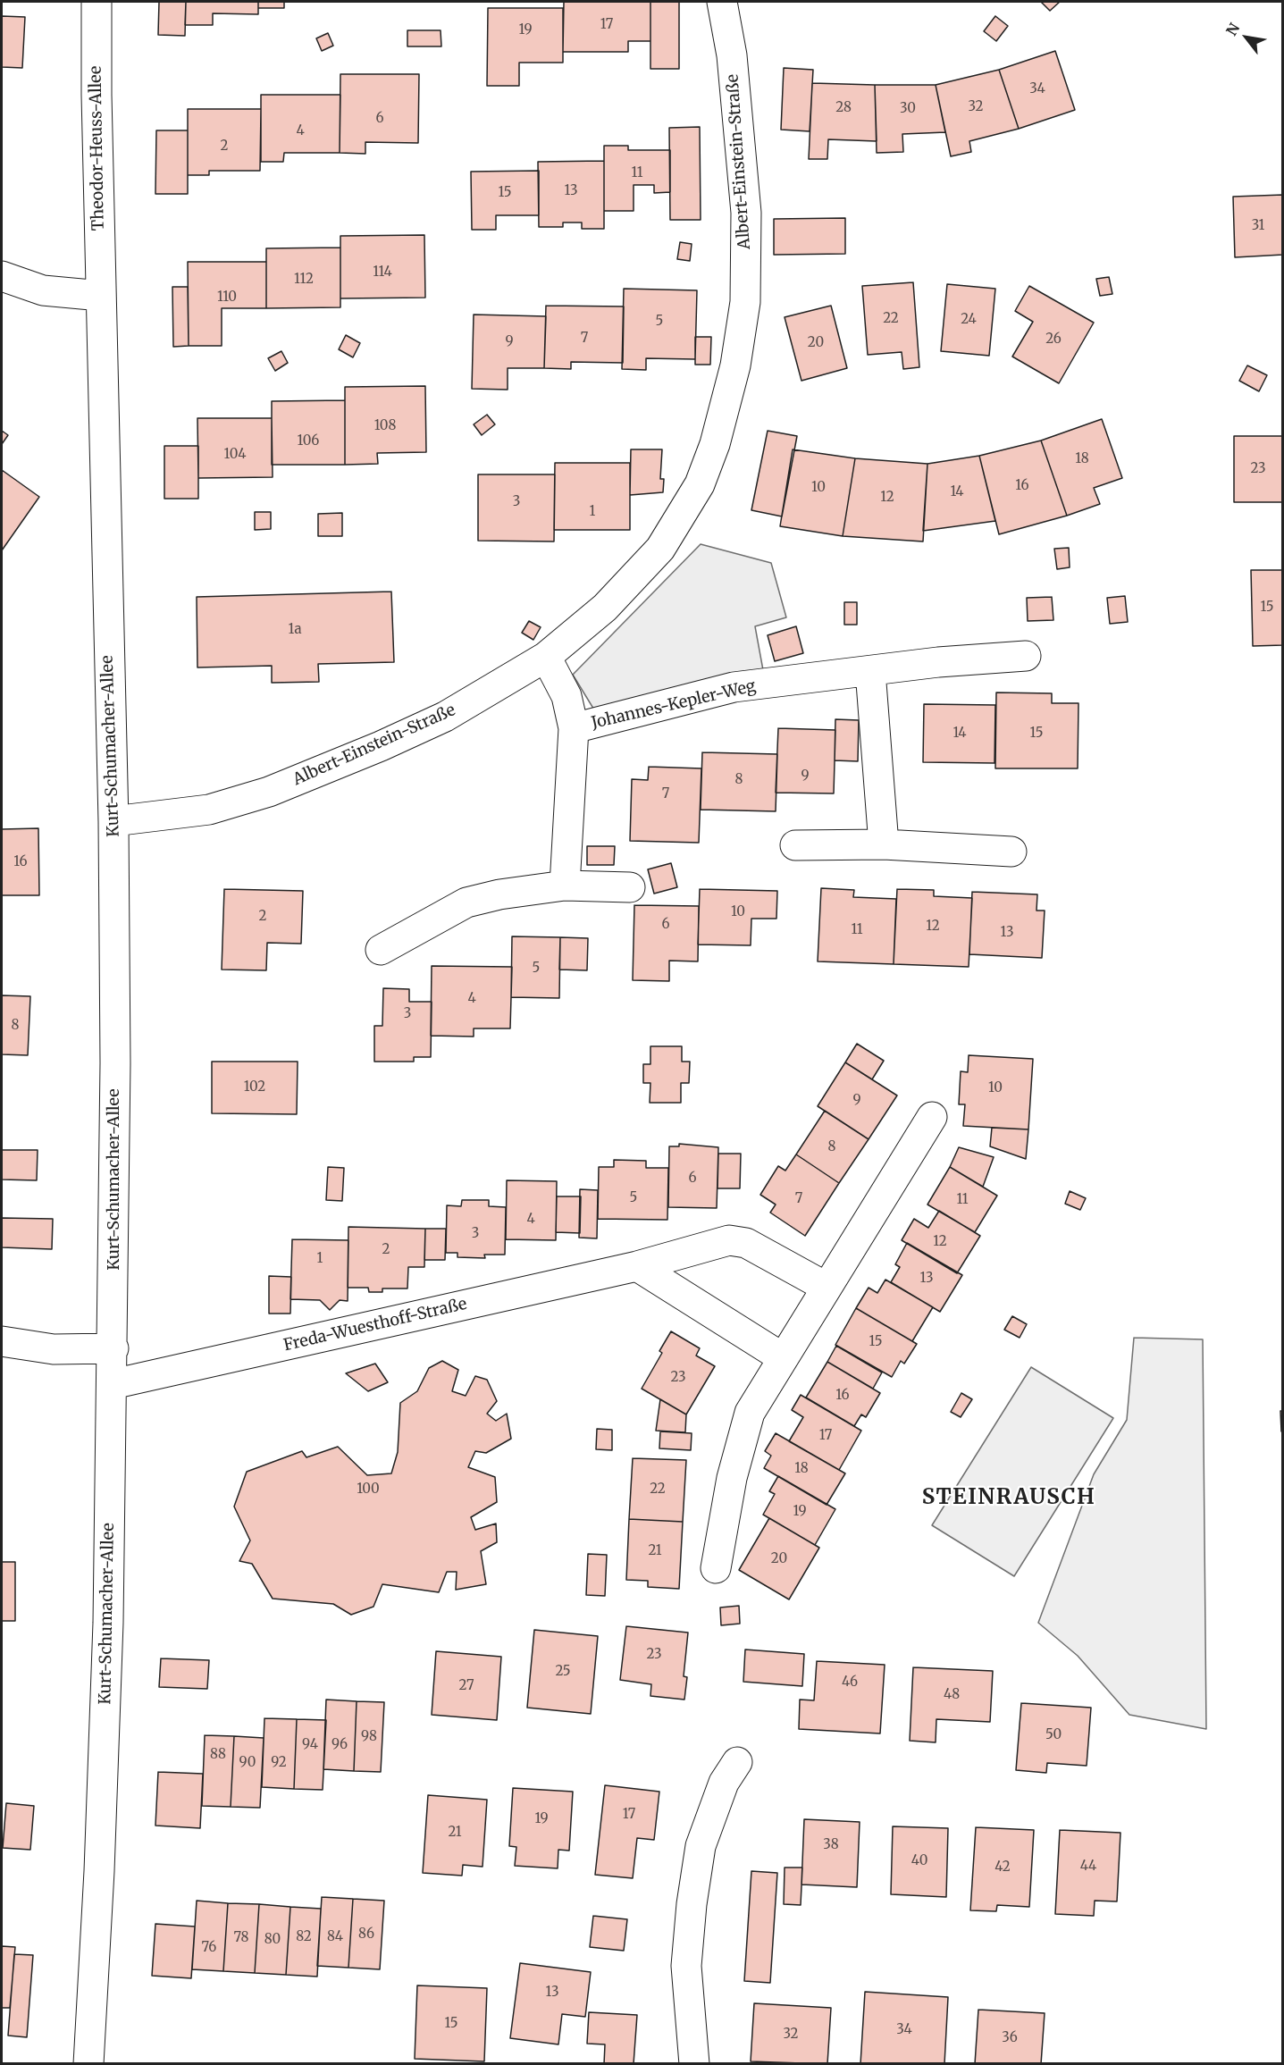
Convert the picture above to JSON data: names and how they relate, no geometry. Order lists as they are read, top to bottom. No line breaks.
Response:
{"streets":{"street":["Theodor-Heuss-Allee","Albert-Einstein-Straße","Johannes-Kepler-Weg","Kurt-Schumacher-Allee","Freda-Wuesthoff-Straße"]},"crossings":[["Theodor-Heuss-Allee","Kurt-Schumacher-Allee"],["Albert-Einstein-Straße","Johannes-Kepler-Weg"],["Albert-Einstein-Straße","Kurt-Schumacher-Allee"],["Kurt-Schumacher-Allee","Freda-Wuesthoff-Straße"]],"districts":["STEINRAUSCH"],"house_numbers":["17","19","34","32","28","30","6","4","2","11","13","15","31","114","112","110","22","24","5","7","26","9","20","108","106","104","18","23","16","10","14","12","3","1","15","1a","14","15","9","8","7","16","10","2","6","12","11","13","5","4","3","8","102","10","9","8","6","5","7","11","4","3","12","2","1","13","15","23","16","17","18","100","22","19","21","20","23","25","46","27","48","50","98","94","96","88","90","92","17","19","21","38","40","44","42","86","82","84","78","80","76","13","15","34","32","36"],"north":"top left"}
